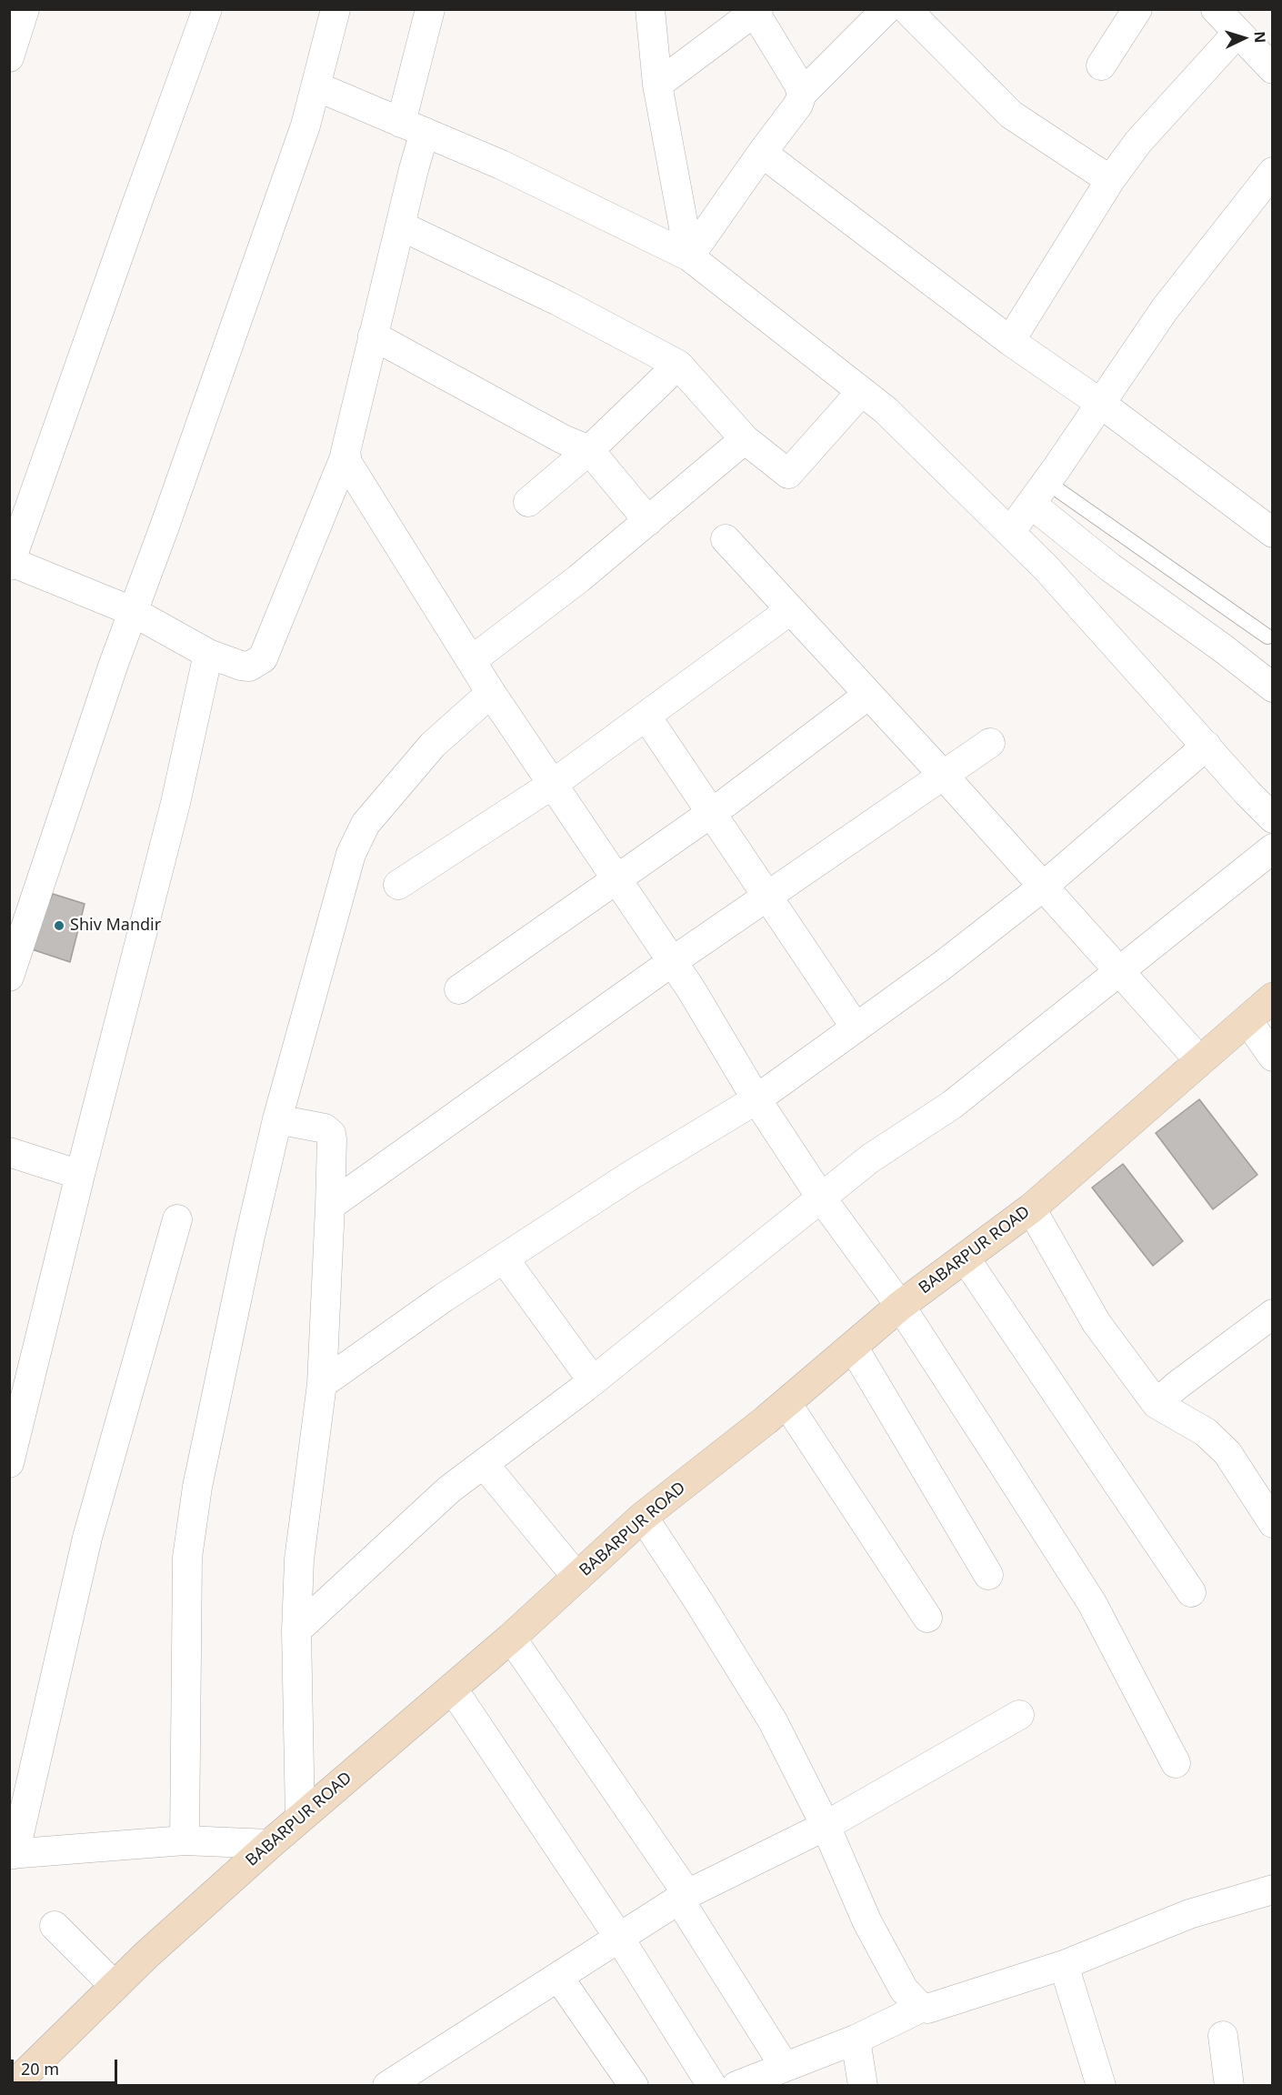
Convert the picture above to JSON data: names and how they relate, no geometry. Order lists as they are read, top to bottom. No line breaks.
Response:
{"streets":{"street":["BABARPUR ROAD"]},"places":["Shiv Mandir"],"scale_bar":"20 m","north":"right"}
